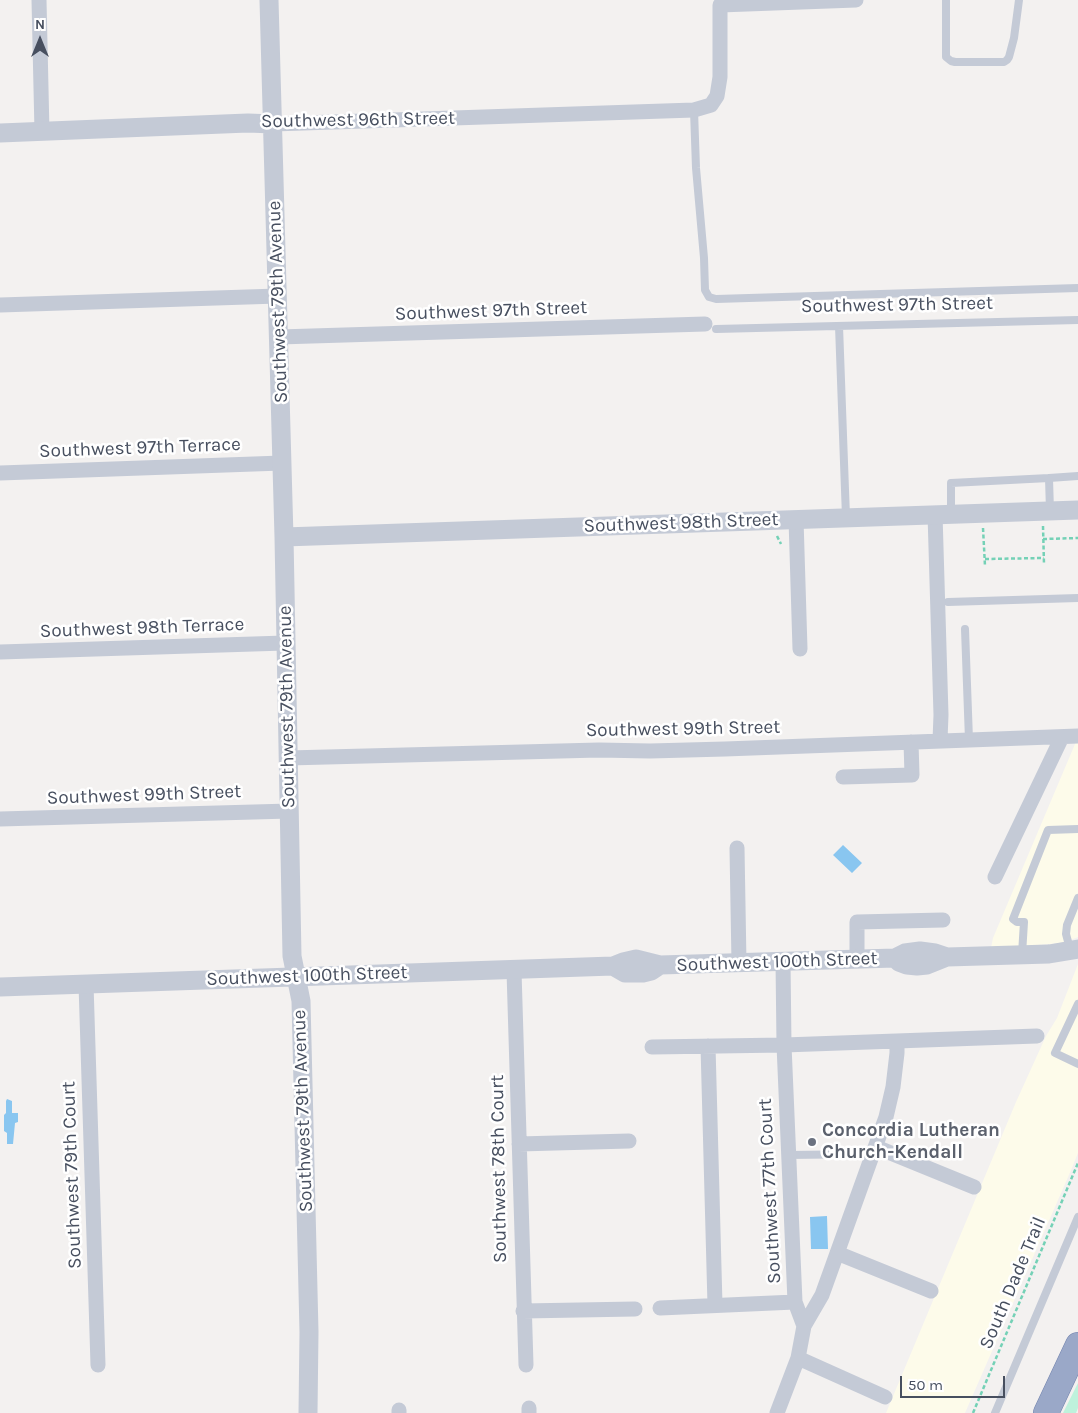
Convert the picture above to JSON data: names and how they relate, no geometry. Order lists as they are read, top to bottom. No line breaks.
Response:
{"streets":{"street":["Southwest 96th Street","Southwest 79th Avenue","Southwest 97th Street","Southwest 97th Terrace","Southwest 98th Street","Southwest 98th Terrace","Southwest 99th Street","Southwest 100th Street","Southwest 78th Court","Southwest 79th Court","Southwest 77th Court"],"path":["South Dade Trail"]},"crossings":[["Southwest 96th Street","Southwest 79th Avenue"],["Southwest 79th Avenue","Southwest 97th Street"],["Southwest 79th Avenue","Southwest 97th Terrace"],["Southwest 79th Avenue","Southwest 98th Street"],["Southwest 79th Avenue","Southwest 98th Terrace"],["Southwest 79th Avenue","Southwest 99th Street"],["Southwest 79th Avenue","Southwest 100th Street"],["Southwest 100th Street","Southwest 78th Court"],["Southwest 100th Street","Southwest 79th Court"],["Southwest 100th Street","Southwest 77th Court"]],"places":["Concordia Lutheran Church-Kendall"],"scale_bar":"50 m","north":"top"}
